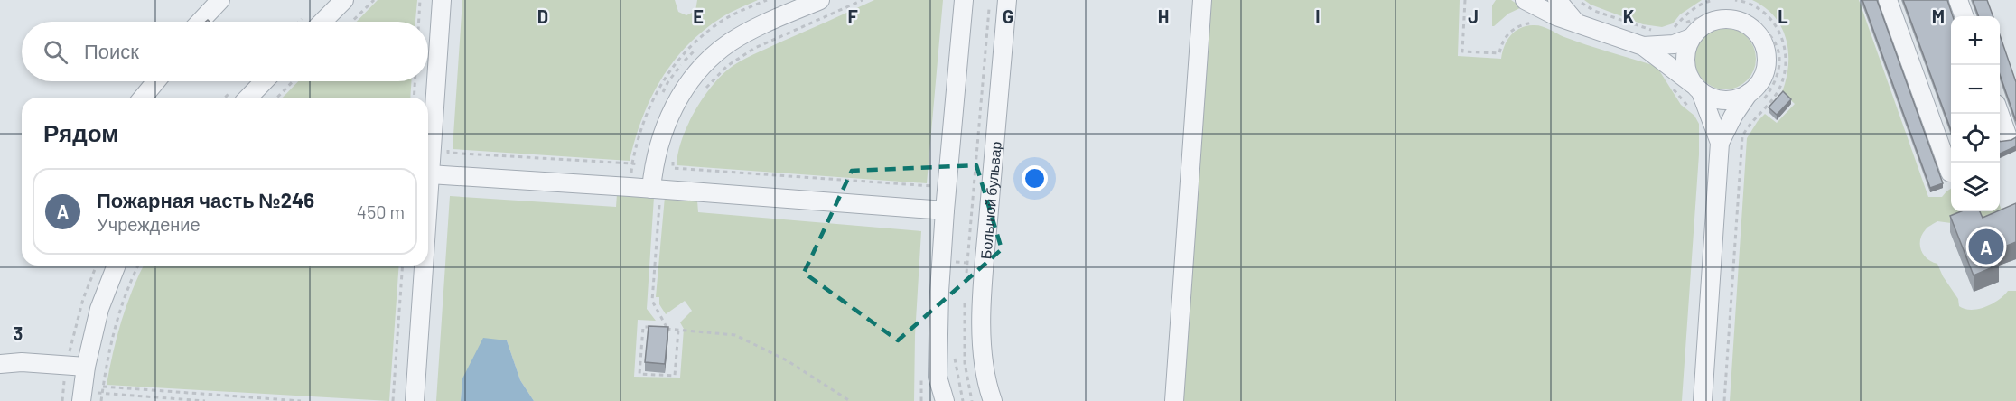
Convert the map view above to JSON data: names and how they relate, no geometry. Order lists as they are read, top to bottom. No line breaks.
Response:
{"streets":{"street":["Большой бульвар"]},"page":{"map_buttons":["+","−"],"search":"Поиск","heading":"Рядом","list":[{"mark":"A","name":"Пожарная часть №246","note":"Учреждение","value":"450 m"}],"pins":"A"},"grid":{"columns":["D","E","F","G","H","I","J","K","L","M"],"rows":["3"]}}
